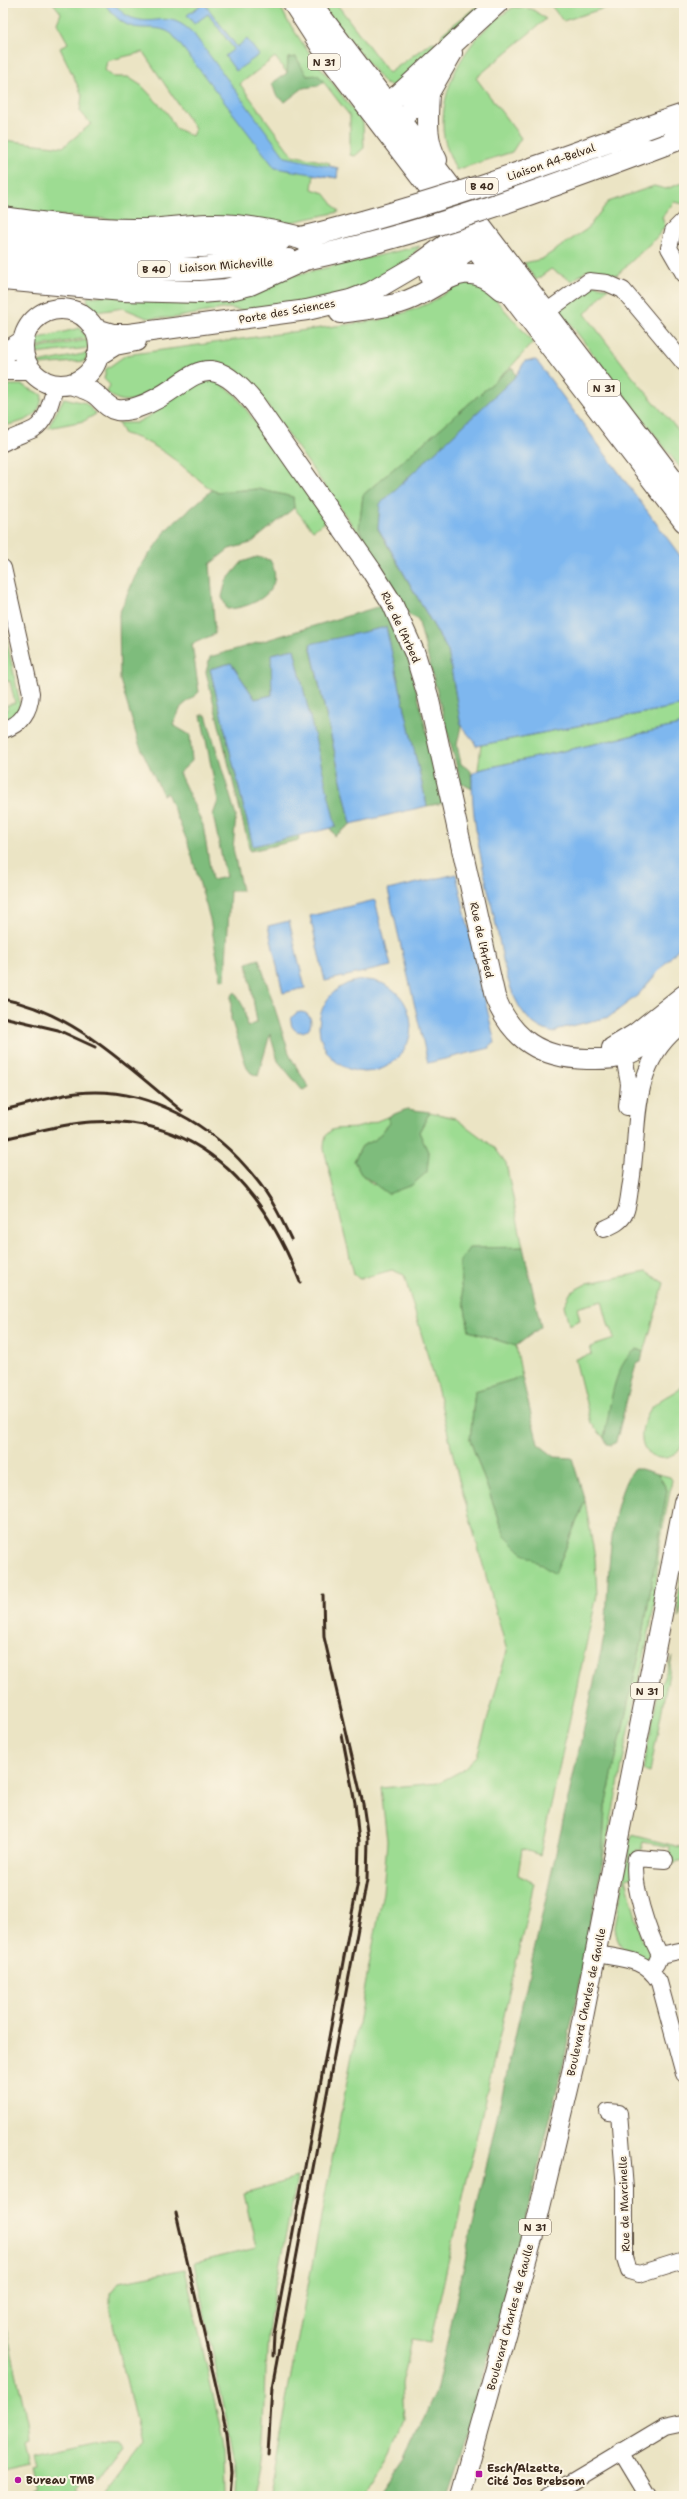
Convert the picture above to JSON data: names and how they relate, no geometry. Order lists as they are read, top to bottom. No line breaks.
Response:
{"streets":{"highway":["Liaison A4-Belval","B 40","Liaison Micheville"],"main road":["N 31","Porte des Sciences","Rue de l'Arbed","Boulevard Charles de Gaulle"],"street":["Rue de Marcinelle"]},"crossings":[["N 31","Porte des Sciences"],["Liaison A4-Belval","B 40"],["Liaison A4-Belval","Liaison Micheville"],["B 40","Liaison Micheville"],["Porte des Sciences","Rue de l'Arbed"]],"places":{"transit":["Esch/Alzette, Cité Jos Brebsom"],"other":["Bureau TMB"]}}
